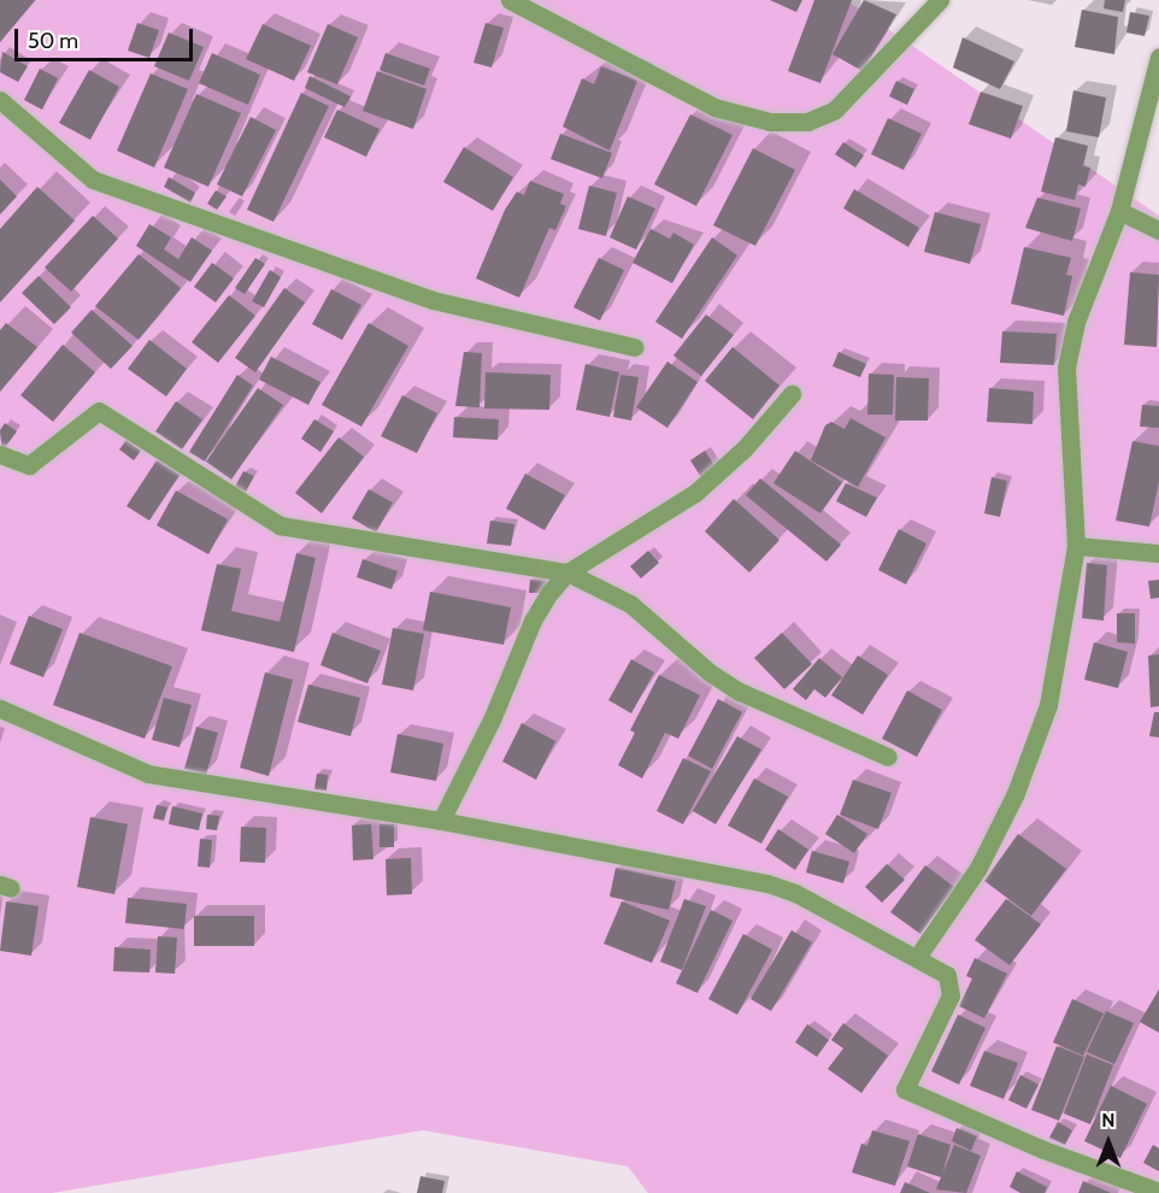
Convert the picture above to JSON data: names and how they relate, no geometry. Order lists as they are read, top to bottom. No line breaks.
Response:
{"scale_bar":"50 m","north":"top"}
